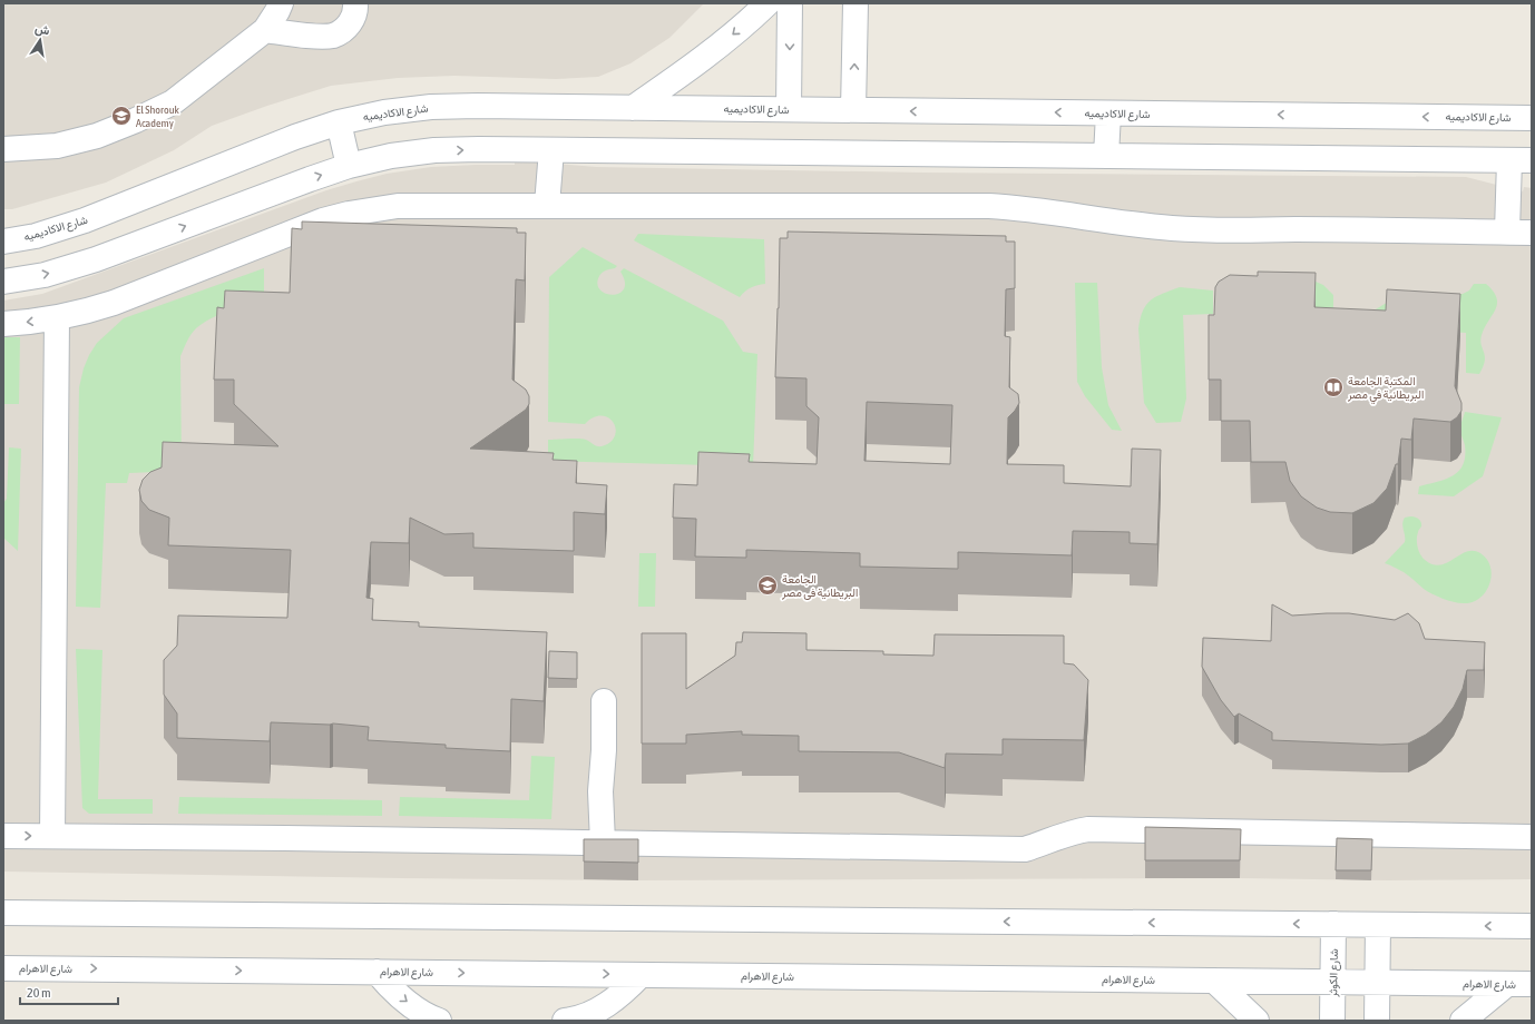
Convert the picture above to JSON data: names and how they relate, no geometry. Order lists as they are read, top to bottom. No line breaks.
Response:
{"streets":{"street":["شارع الاكاديميه","شارع الاهرام","شارع الكوثر"]},"crossings":[["شارع الاهرام","شارع الكوثر"]],"places":{"school or university":["El Shorouk Academy","الجامعة البريطانية فى مصر"],"library":["المكتبة الجامعة البريطانية في مصر"]},"scale_bar":"20 m","north":"top"}
